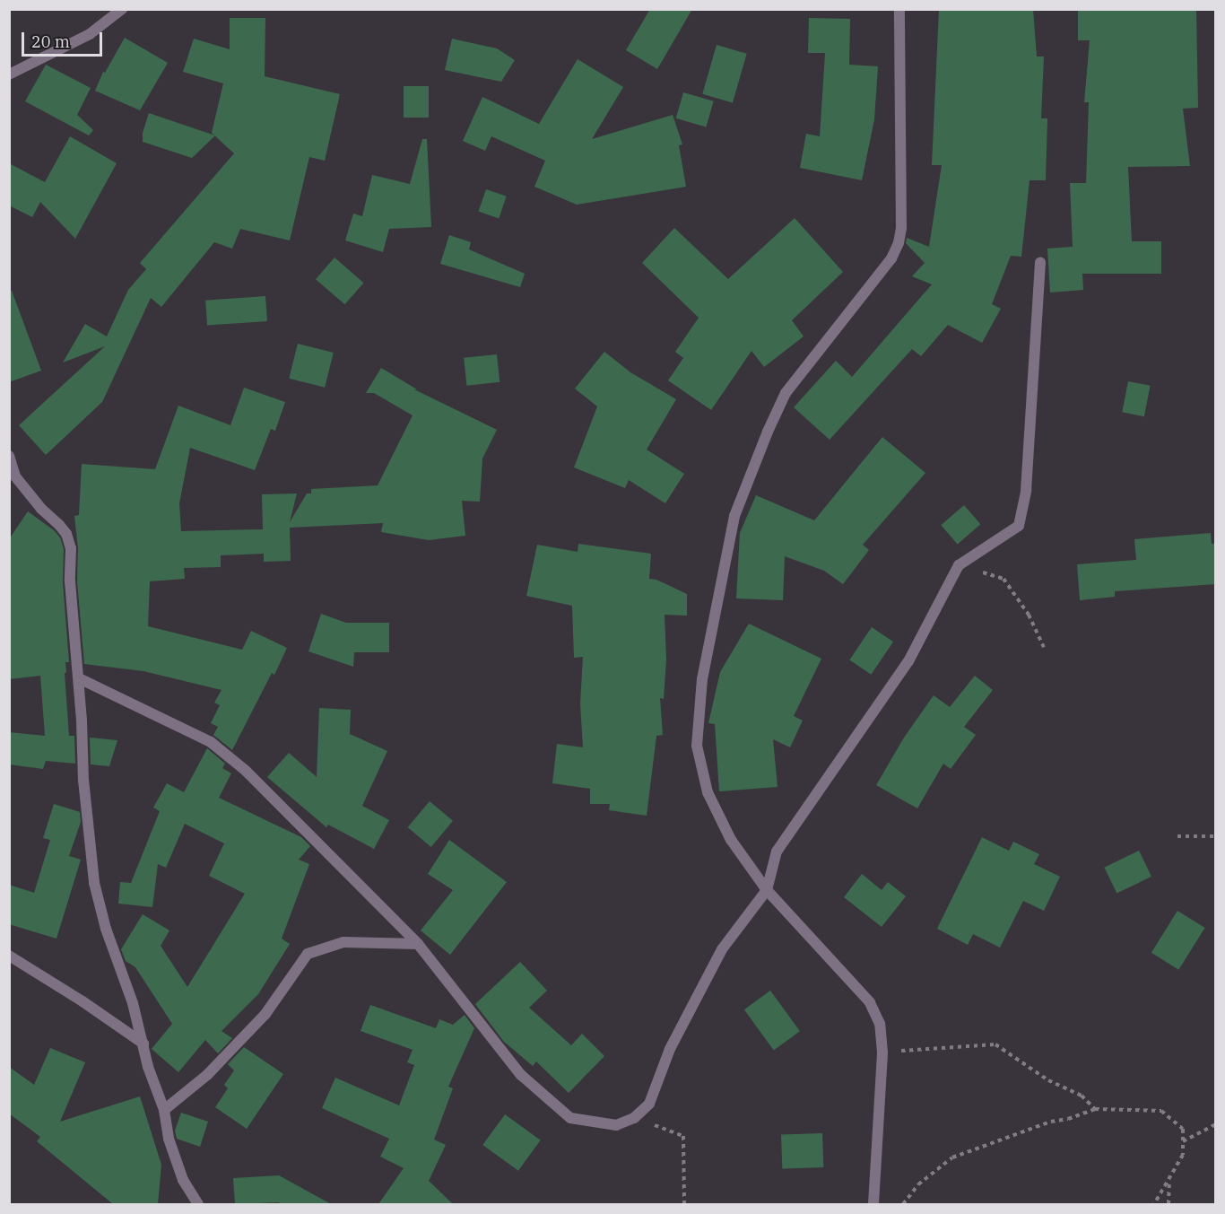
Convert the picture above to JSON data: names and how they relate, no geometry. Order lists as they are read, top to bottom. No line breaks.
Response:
{"scale_bar":"20 m"}
